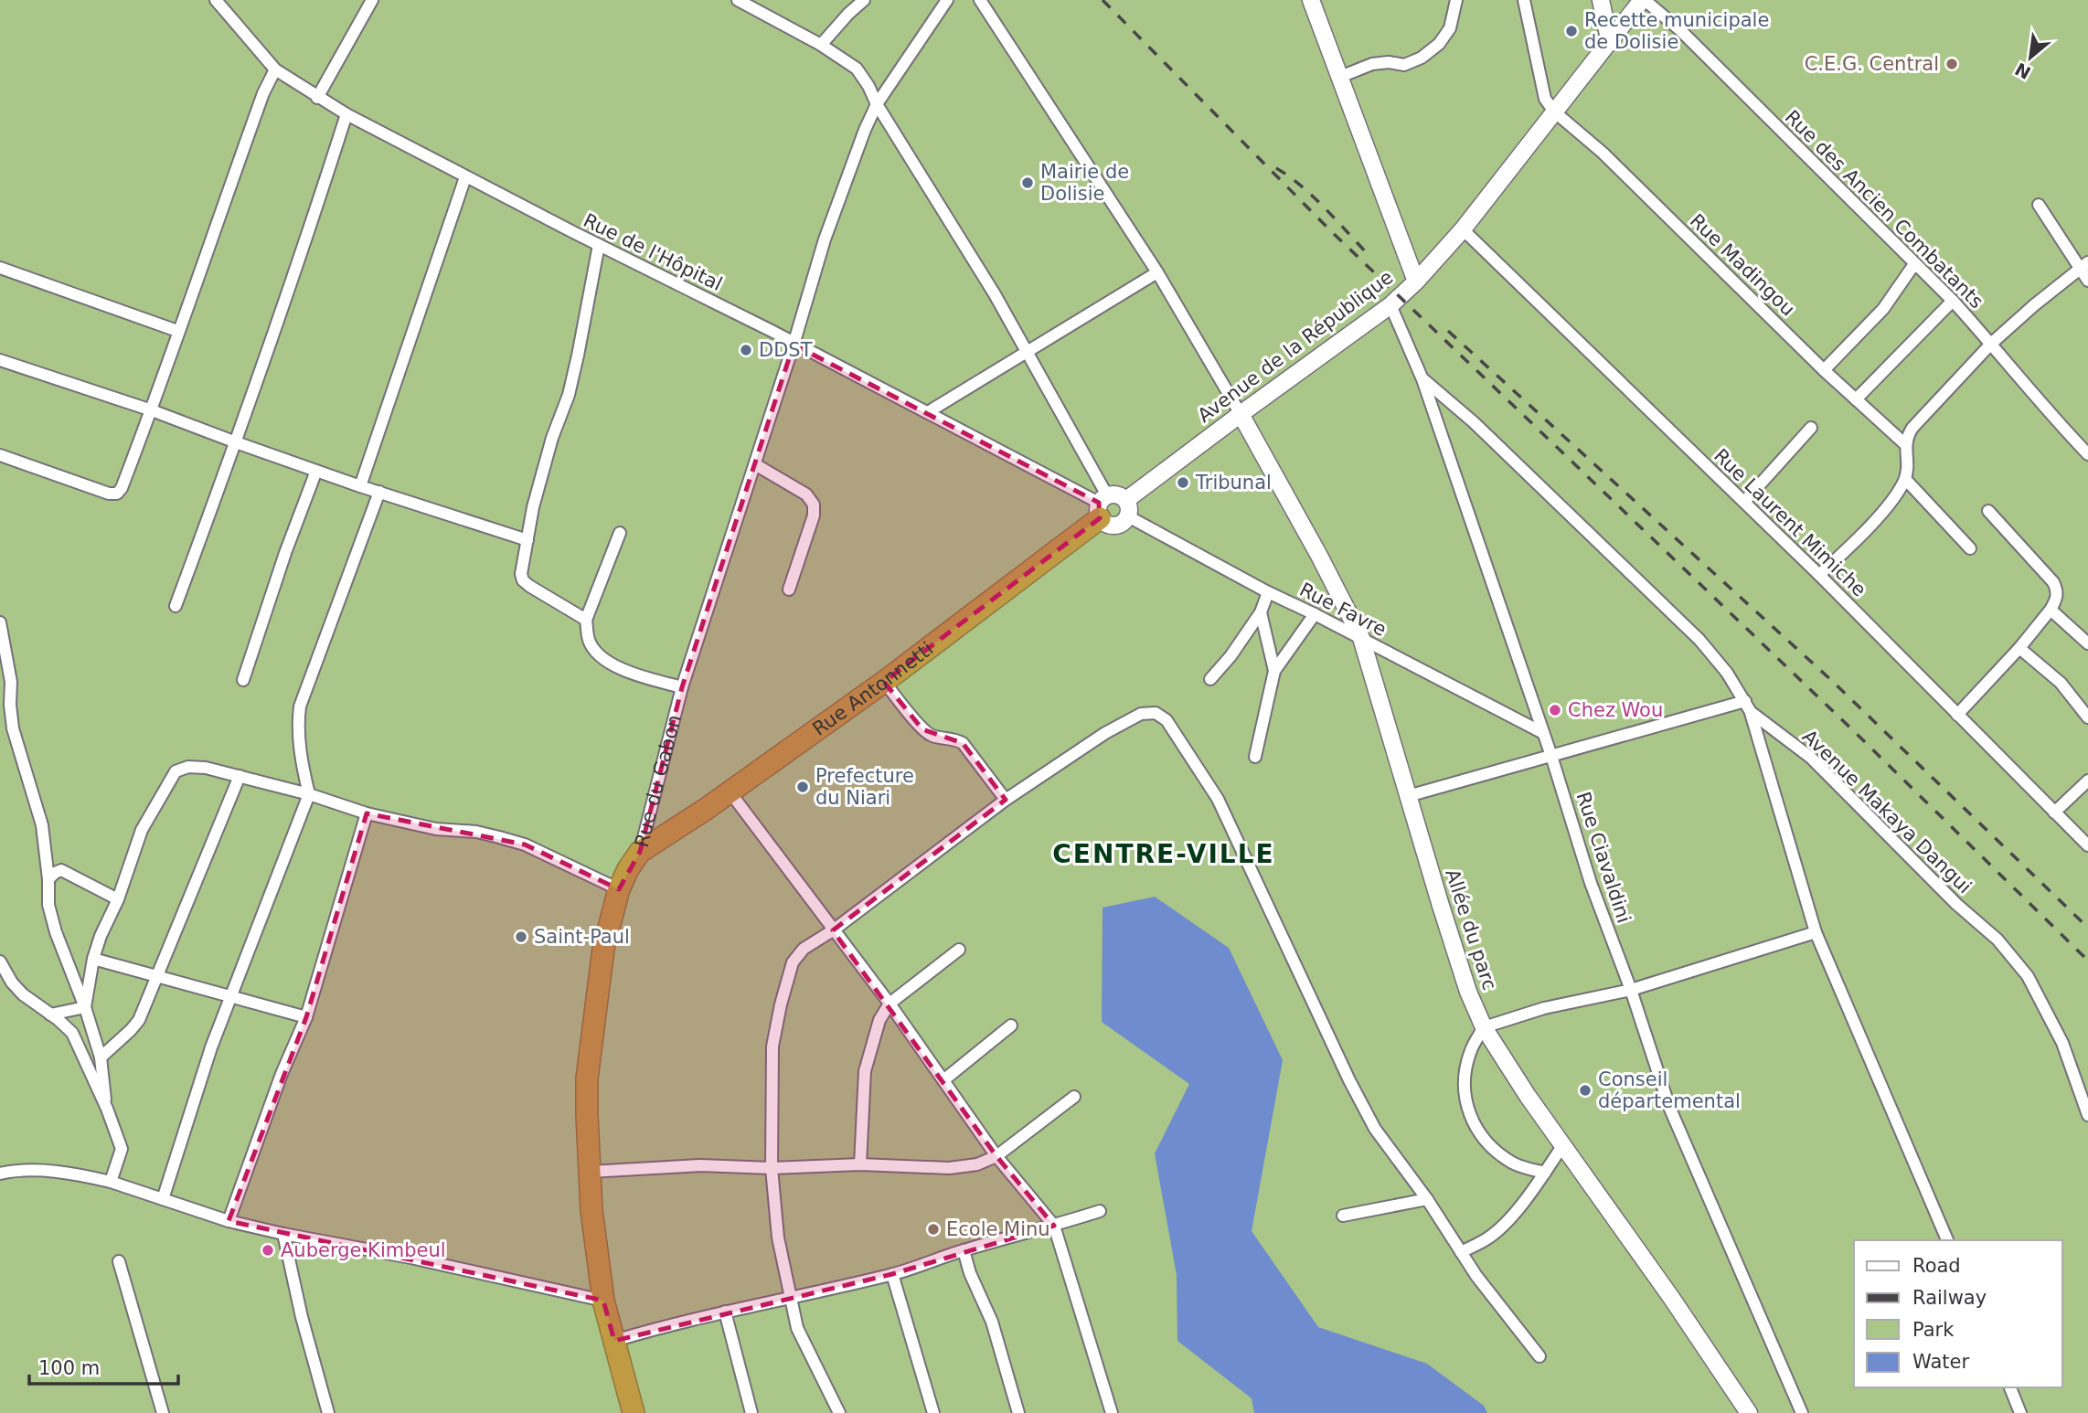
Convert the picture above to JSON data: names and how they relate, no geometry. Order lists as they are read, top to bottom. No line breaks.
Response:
{"streets":{"highway":["Rue Antonnetti","Rue du Gabon"],"street":["Rue des Ancien Combatants","Rue de l'Hôpital","Rue Madingou","Avenue de la République","Rue Laurent Mimiche","Rue Favre","Avenue Makaya Dangui","Rue Ciavaldini","Allée du parc"]},"crossings":[["Rue des Ancien Combatants","Avenue de la République"],["Rue de l'Hôpital","Rue Antonnetti"],["Rue de l'Hôpital","Rue du Gabon"],["Rue Madingou","Avenue de la République"],["Avenue de la République","Rue Laurent Mimiche"],["Avenue de la République","Rue Favre"],["Avenue de la République","Rue Ciavaldini"],["Avenue de la République","Allée du parc"],["Rue Favre","Rue Ciavaldini"],["Rue Favre","Allée du parc"],["Rue Antonnetti","Rue du Gabon"],["Avenue Makaya Dangui","Rue Ciavaldini"]],"districts":["CENTRE-VILLE"],"places":["Recette municipale de Dolisie","C.E.G. Central","Mairie de Dolisie","DDST","Tribunal","Chez Wou","Prefecture du Niari","Saint-Paul","Conseil départemental","Ecole Minu","Auberge Kimbeul"],"legend":["Road","Railway","Park","Water"],"scale_bar":"100 m","north":"bottom left"}
